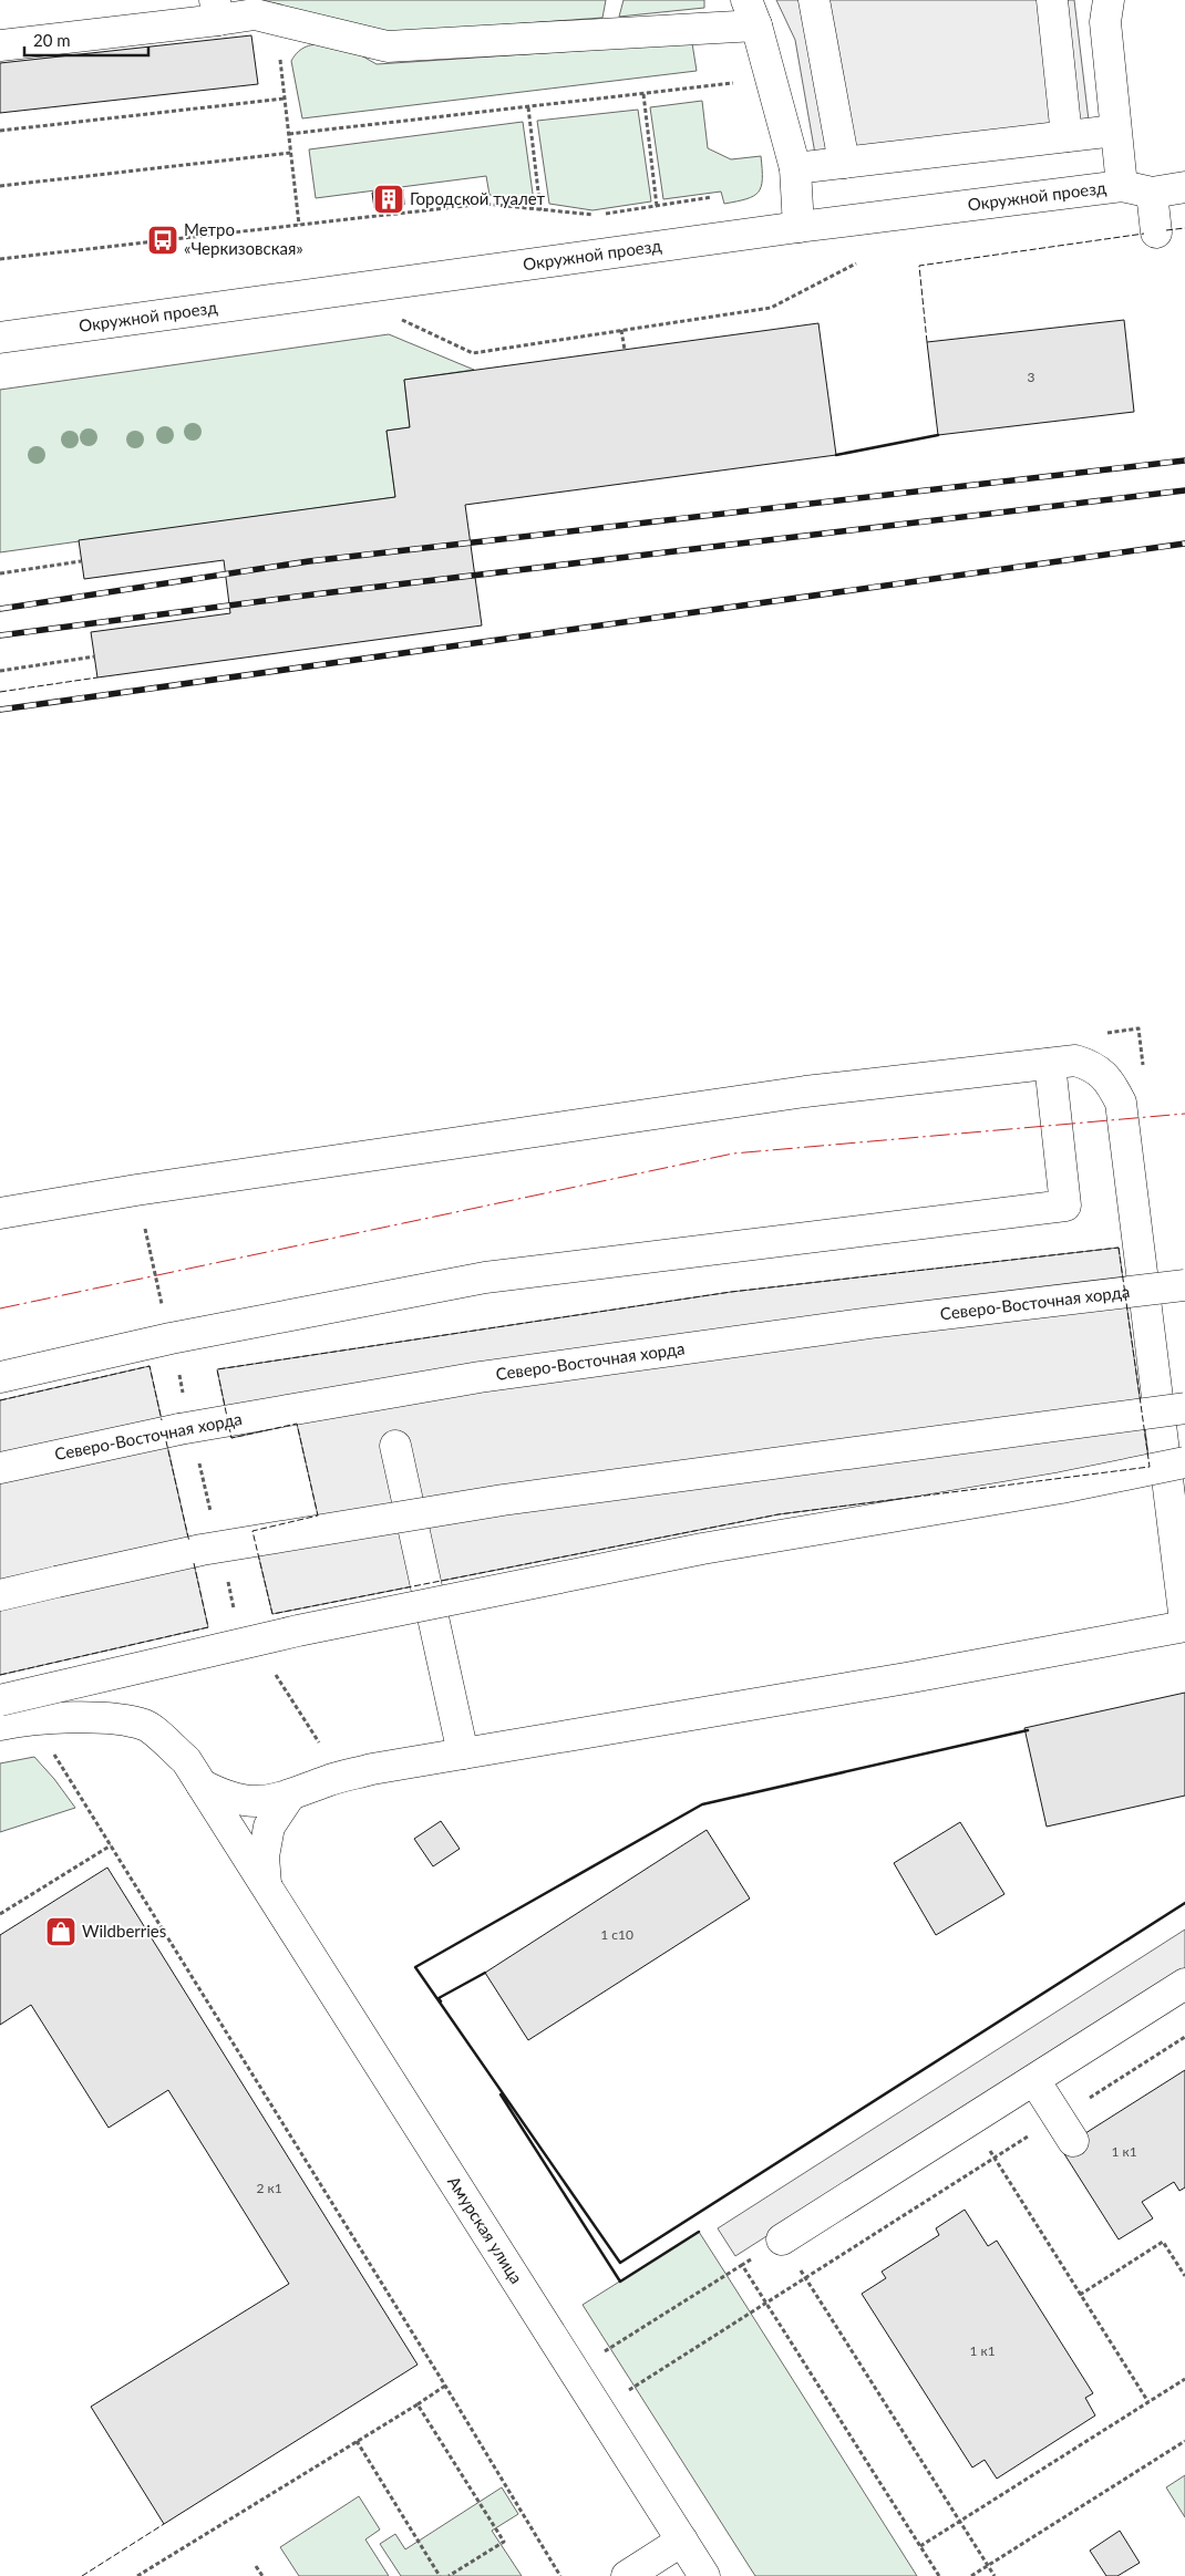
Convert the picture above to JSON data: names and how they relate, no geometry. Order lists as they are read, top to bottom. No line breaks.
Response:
{"streets":{"street":["Окружной проезд","Северо-Восточная хорда","Амурская улица"]},"places":{"building":["Городской туалет"],"bus stop":["Метро «Черкизовская»"],"shop":["Wildberries"]},"house_numbers":["3","1 с10","1 к1","2 к1","1 к1"],"scale_bar":"20 m"}
